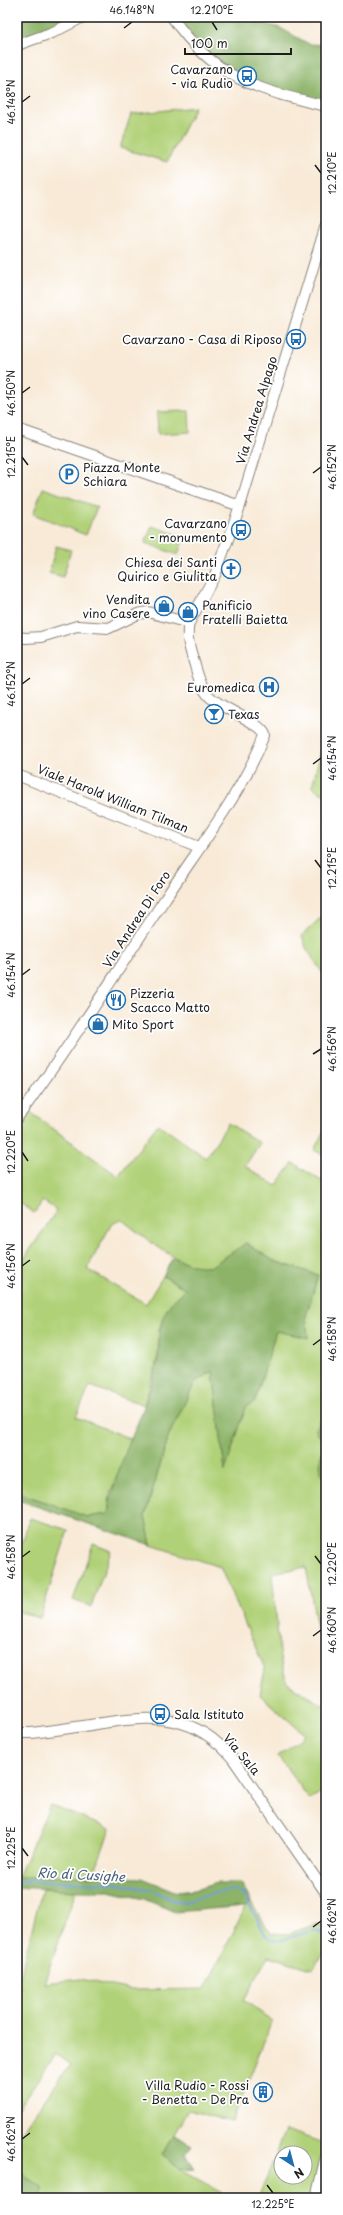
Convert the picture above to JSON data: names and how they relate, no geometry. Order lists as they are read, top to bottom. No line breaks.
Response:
{"streets":{"street":["Via Andrea Alpago","Viale Harold William Tilman","Via Andrea Di Foro","Via Sala"]},"crossings":[["Via Andrea Alpago","Via Andrea Di Foro"],["Viale Harold William Tilman","Via Andrea Di Foro"]],"water":["Rio di Cusighe"],"places":{"bus stop":["Cavarzano - via Rudio","Cavarzano - Casa di Riposo","Cavarzano - monumento","Sala Istituto"],"parking":["Piazza Monte Schiara"],"church":["Chiesa dei Santi Quirico e Giulitta"],"shop":["Vendita vino Casere","Panificio Fratelli Baietta","Mito Sport"],"hospital":["Euromedica"],"bar":["Texas"],"restaurant":["Pizzeria Scacco Matto"],"building":["Villa Rudio - Rossi - Benetta - De Pra"]},"scale_bar":"100 m","north":"bottom right","coordinates":["46.148°N","12.210°E","46.150°N","12.215°E","46.152°N","46.154°N","46.156°N","12.220°E","46.158°N","46.160°N","12.225°E","46.162°N"]}
